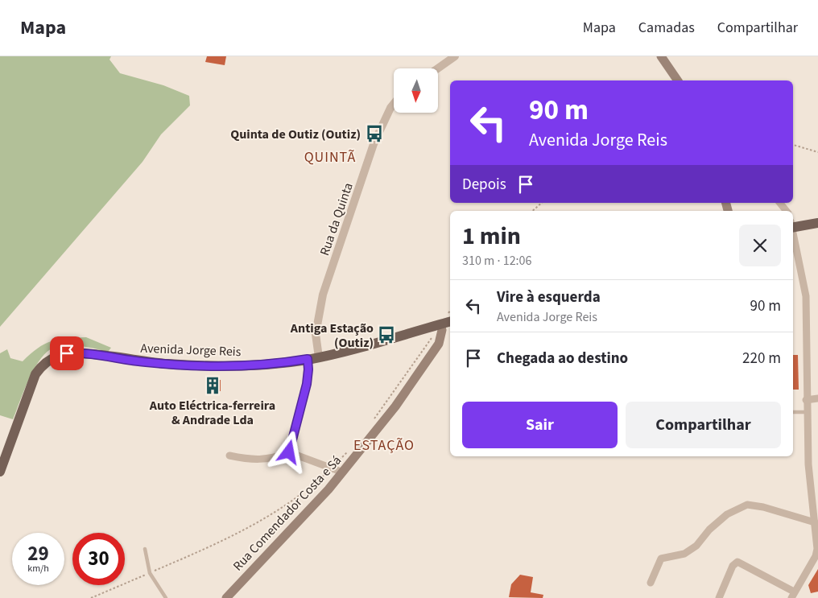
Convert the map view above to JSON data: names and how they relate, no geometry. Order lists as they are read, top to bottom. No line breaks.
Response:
{"streets":{"main road":["Avenida Jorge Reis","Rua Comendador Costa e Sá"],"street":["Rua da Quinta"]},"crossings":[["Rua da Quinta","Avenida Jorge Reis"],["Avenida Jorge Reis","Rua Comendador Costa e Sá"]],"districts":["QUINTÃ","ESTAÇÃO"],"places":{"bus stop":["Quinta de Outiz (Outiz)","Antiga Estação (Outiz)"],"building":["Auto Eléctrica-ferreira & Andrade Lda"]},"north":"bottom","page":{"header":"Mapa","nav":["Mapa","Camadas","Compartilhar"],"turn":["90 m","Avenida Jorge Reis"],"then":"Depois","heading":["1 min","310 m · 12:06"],"list":[{"name":"Vire à esquerda","note":"Avenida Jorge Reis","value":"90 m"},{"name":"Chegada ao destino","value":"220 m"}],"buttons":["Sair","Compartilhar"],"speed":"29 km/h","limit":"30"}}
